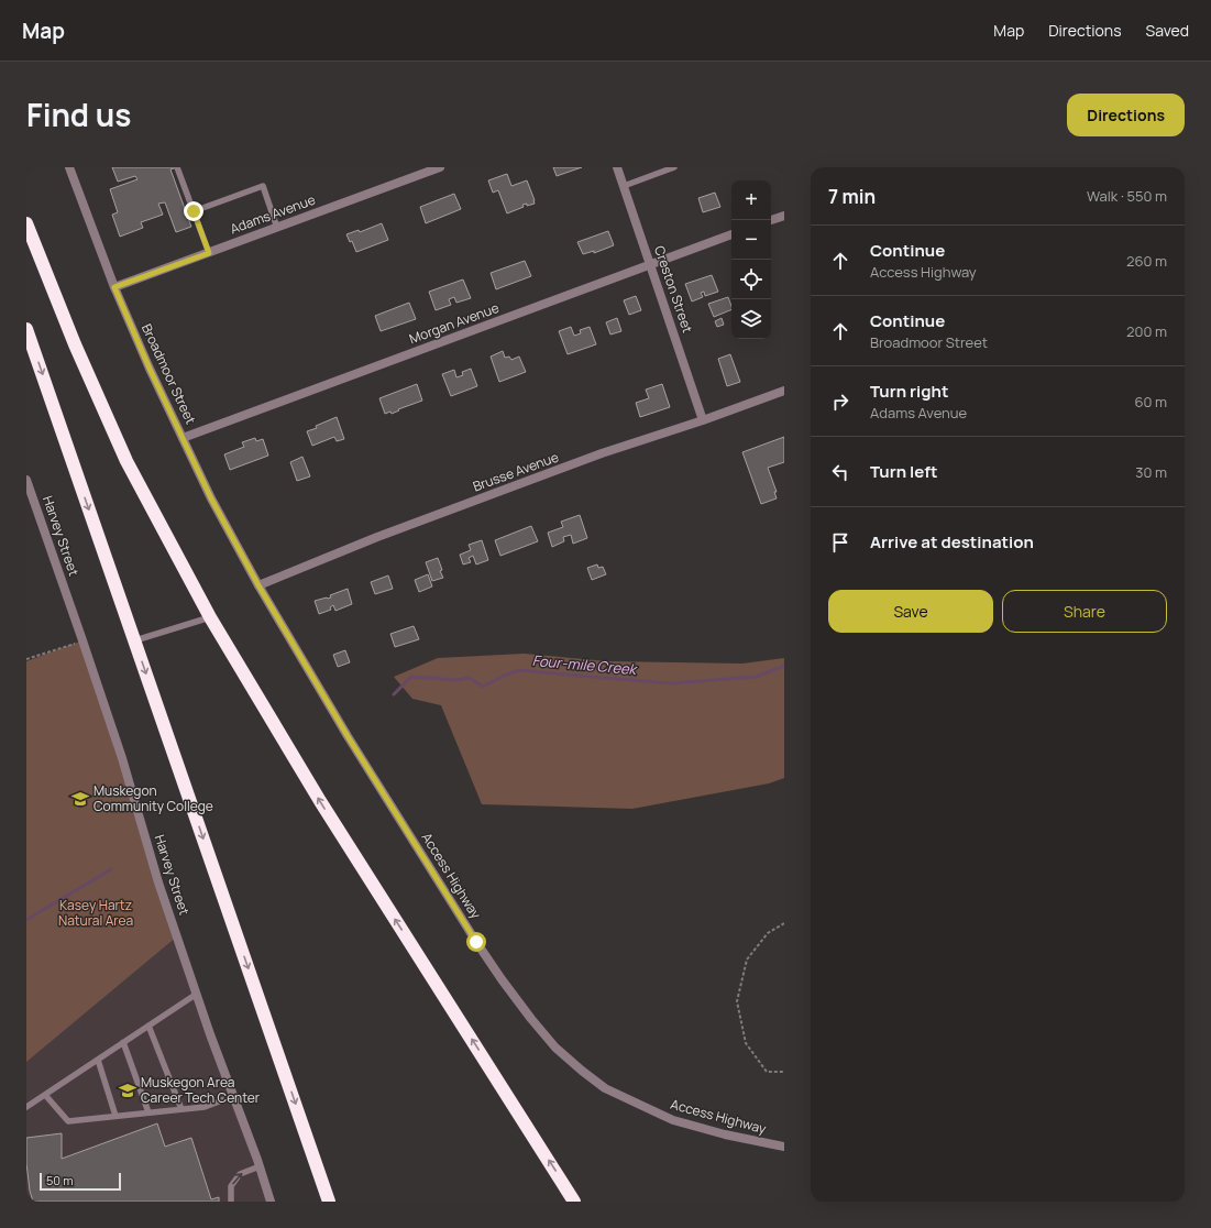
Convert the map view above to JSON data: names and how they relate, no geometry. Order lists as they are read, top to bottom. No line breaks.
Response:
{"streets":{"street":["Adams Avenue","Creston Street","Morgan Avenue","Broadmoor Street","Brusse Avenue","Harvey Street","Access Highway"]},"crossings":[["Adams Avenue","Broadmoor Street"],["Creston Street","Morgan Avenue"],["Creston Street","Brusse Avenue"],["Morgan Avenue","Broadmoor Street"],["Broadmoor Street","Brusse Avenue"],["Broadmoor Street","Access Highway"],["Brusse Avenue","Access Highway"]],"water":["Four-mile Creek"],"parks":["Kasey Hartz Natural Area"],"places":{"school or university":["Muskegon Community College","Muskegon Area Career Tech Center"]},"scale_bar":"50 m","page":{"header":"Map","nav":["Map","Directions","Saved"],"title":"Find us","buttons":["Directions",["Save","Share"]],"heading":["7 min","Walk · 550 m"],"map_buttons":["+","−"],"list":[["Continue","Access Highway","260 m"],["Continue","Broadmoor Street","200 m"],["Turn right","Adams Avenue","60 m"],["Turn left","30 m"],"Arrive at destination"],"scale":"50 m"}}
